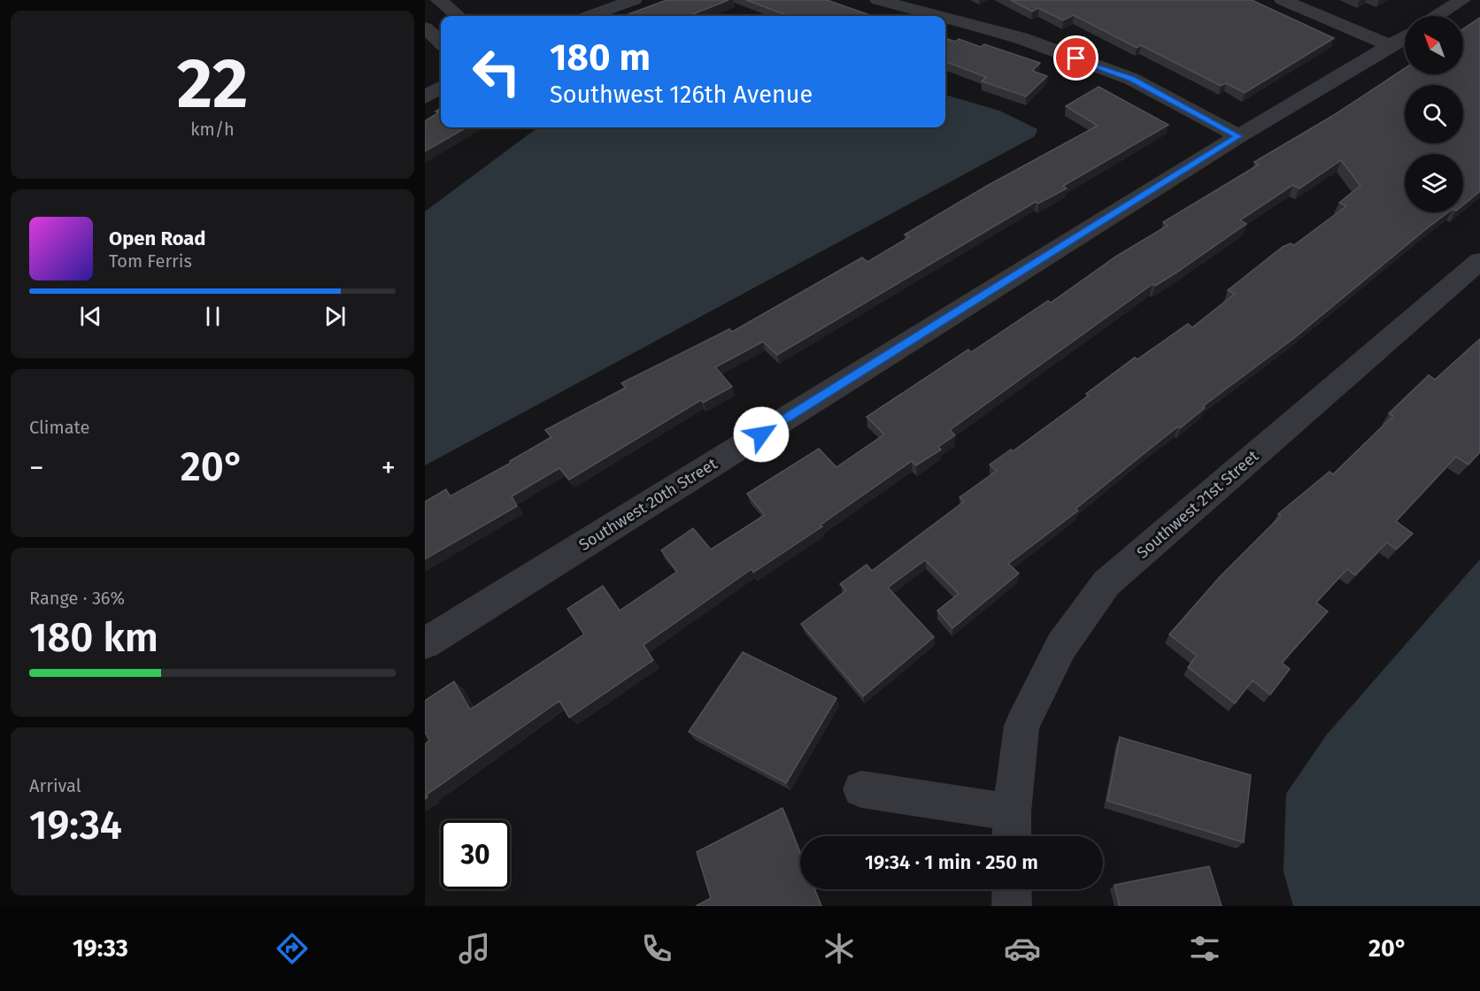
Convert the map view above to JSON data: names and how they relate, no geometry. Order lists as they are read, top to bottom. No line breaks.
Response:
{"streets":{"street":["Southwest 20th Street","Southwest 21st Street"]},"north":"top left","page":{"tile":[["22","km/h"],"Climate",["Range · 36%","180 km"],["Arrival","19:34"]],"turn":["180 m","Southwest 126th Avenue"],"song":["Open Road","Tom Ferris"],"heat":["−","20°","+"],"limit":"30","trip":"19:34 · 1 min · 250 m","tabs":["19:33","20°"]}}
